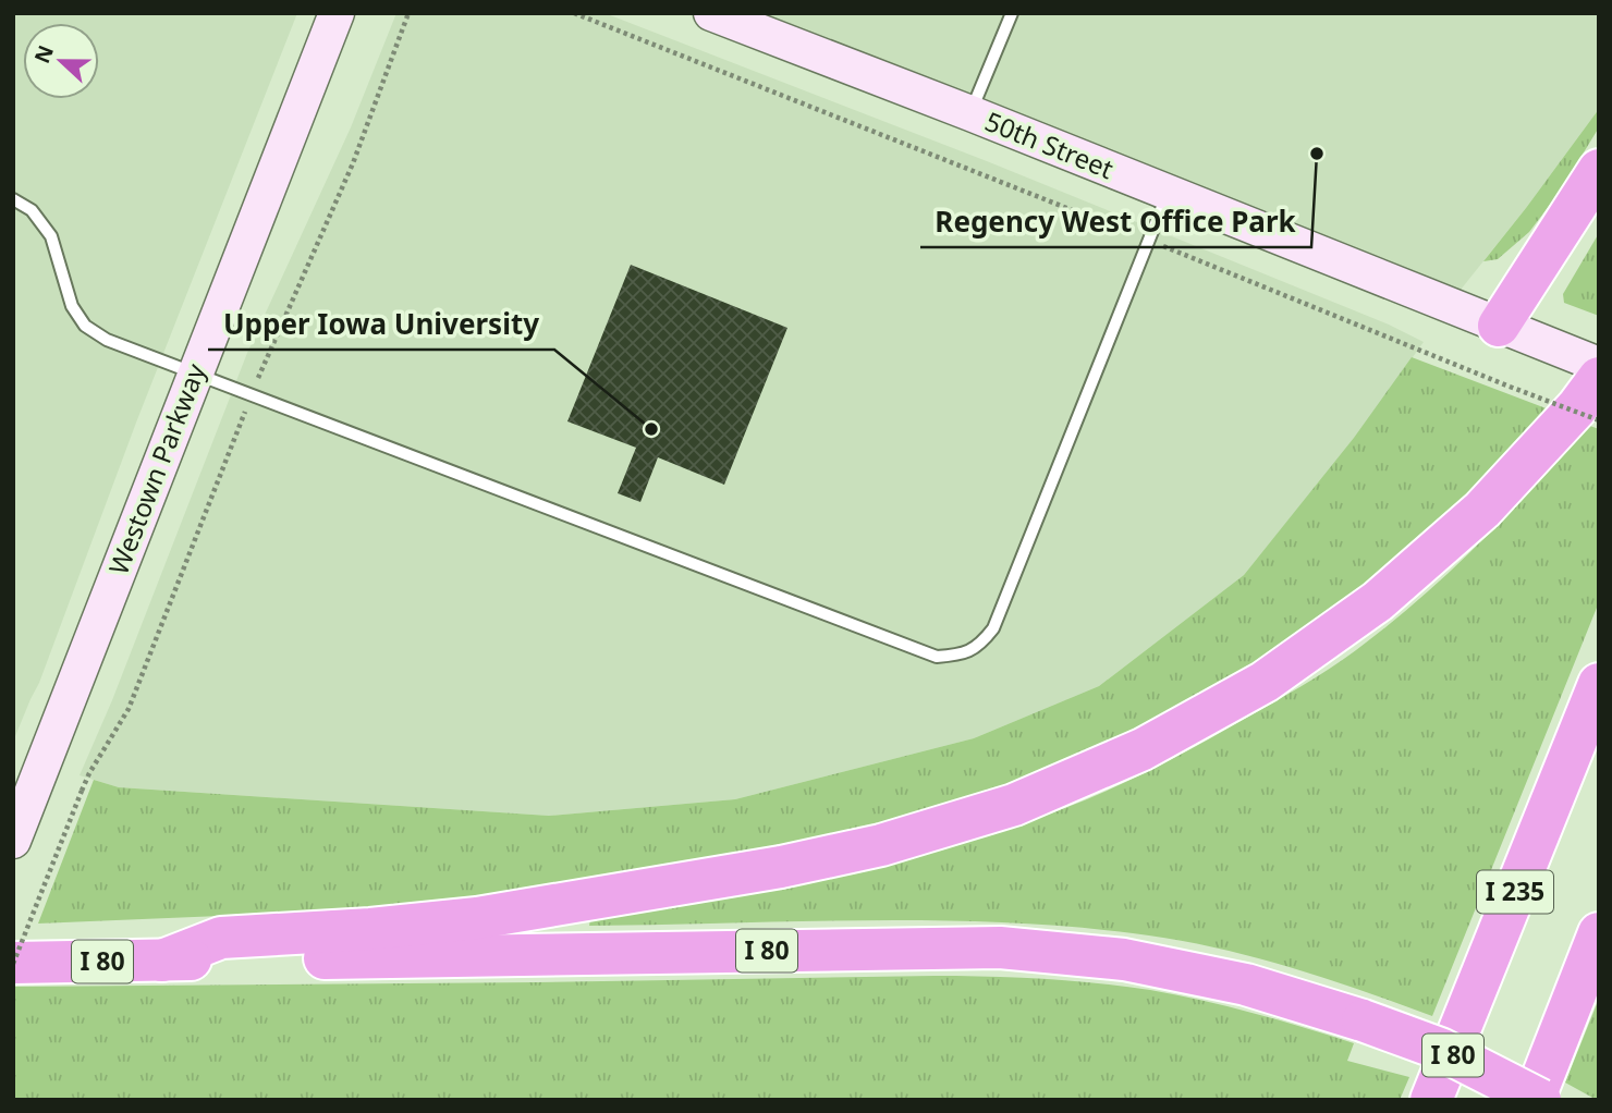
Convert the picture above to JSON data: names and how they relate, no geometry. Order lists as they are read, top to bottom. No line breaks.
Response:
{"streets":{"highway":["I 235","I 80"],"main road":["50th Street","Westown Parkway"]},"places":["Regency West Office Park","Upper Iowa University"],"north":"left"}
